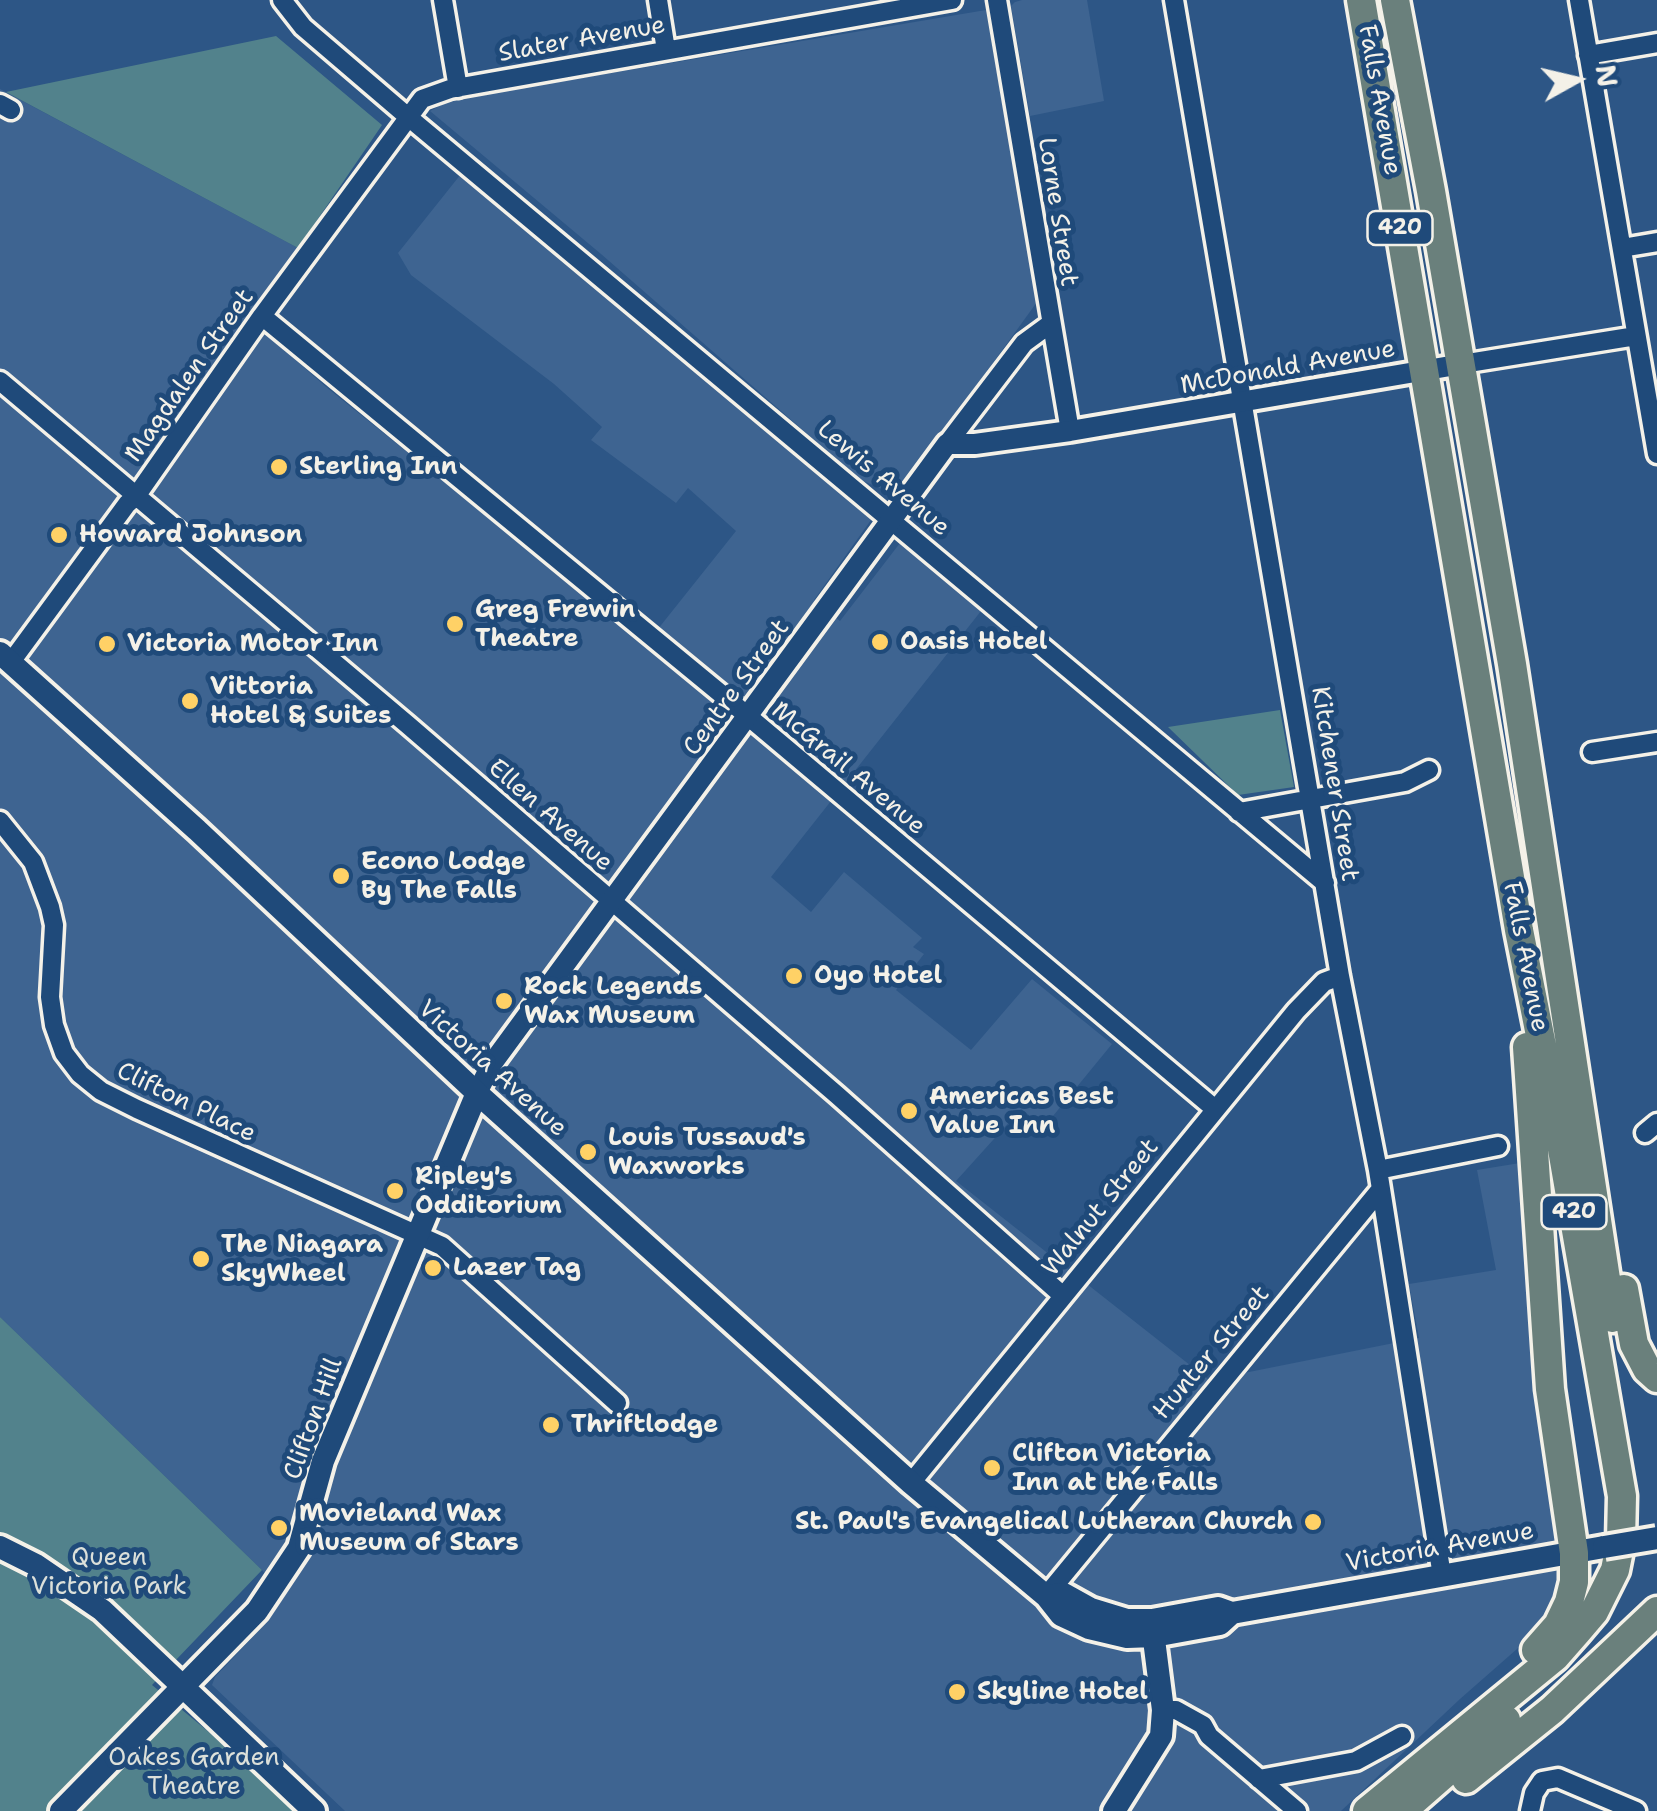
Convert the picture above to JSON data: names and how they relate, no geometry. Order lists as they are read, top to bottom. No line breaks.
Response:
{"streets":{"highway":["Falls Avenue","420"],"main road":["Victoria Avenue","Clifton Hill"],"street":["Slater Avenue","Lorne Street","McDonald Avenue","Magdalen Street","Lewis Avenue","Centre Street","McGrail Avenue","Kitchener Street","Ellen Avenue","Clifton Place","Walnut Street","Hunter Street"]},"crossings":[["Slater Avenue","Magdalen Street"],["Slater Avenue","Lewis Avenue"],["Falls Avenue","McDonald Avenue"],["Lorne Street","McDonald Avenue"],["Lorne Street","Centre Street"],["McDonald Avenue","Centre Street"],["McDonald Avenue","Kitchener Street"],["Magdalen Street","Lewis Avenue"],["Magdalen Street","McGrail Avenue"],["Magdalen Street","Ellen Avenue"],["Magdalen Street","Victoria Avenue"],["Lewis Avenue","Centre Street"],["Lewis Avenue","Kitchener Street"],["Centre Street","McGrail Avenue"],["Centre Street","Ellen Avenue"],["Centre Street","Victoria Avenue"],["Centre Street","Clifton Hill"],["McGrail Avenue","Walnut Street"],["Kitchener Street","Victoria Avenue"],["Kitchener Street","Walnut Street"],["Kitchener Street","Hunter Street"],["Ellen Avenue","Walnut Street"],["Victoria Avenue","Walnut Street"],["Victoria Avenue","Hunter Street"],["Victoria Avenue","Clifton Hill"],["Clifton Place","Clifton Hill"]],"parks":["Queen Victoria Park","Oakes Garden Theatre"],"places":["Sterling Inn","Howard Johnson","Greg Frewin Theatre","Oasis Hotel","Victoria Motor Inn","Vittoria Hotel & Suites","Econo Lodge By The Falls","Oyo Hotel","Rock Legends Wax Museum","Americas Best Value Inn","Louis Tussaud's Waxworks","Ripley's Odditorium","The Niagara SkyWheel","Lazer Tag","Thriftlodge","Clifton Victoria Inn at the Falls","St. Paul's Evangelical Lutheran Church","Movieland Wax Museum of Stars","Skyline Hotel"],"north":"right"}
